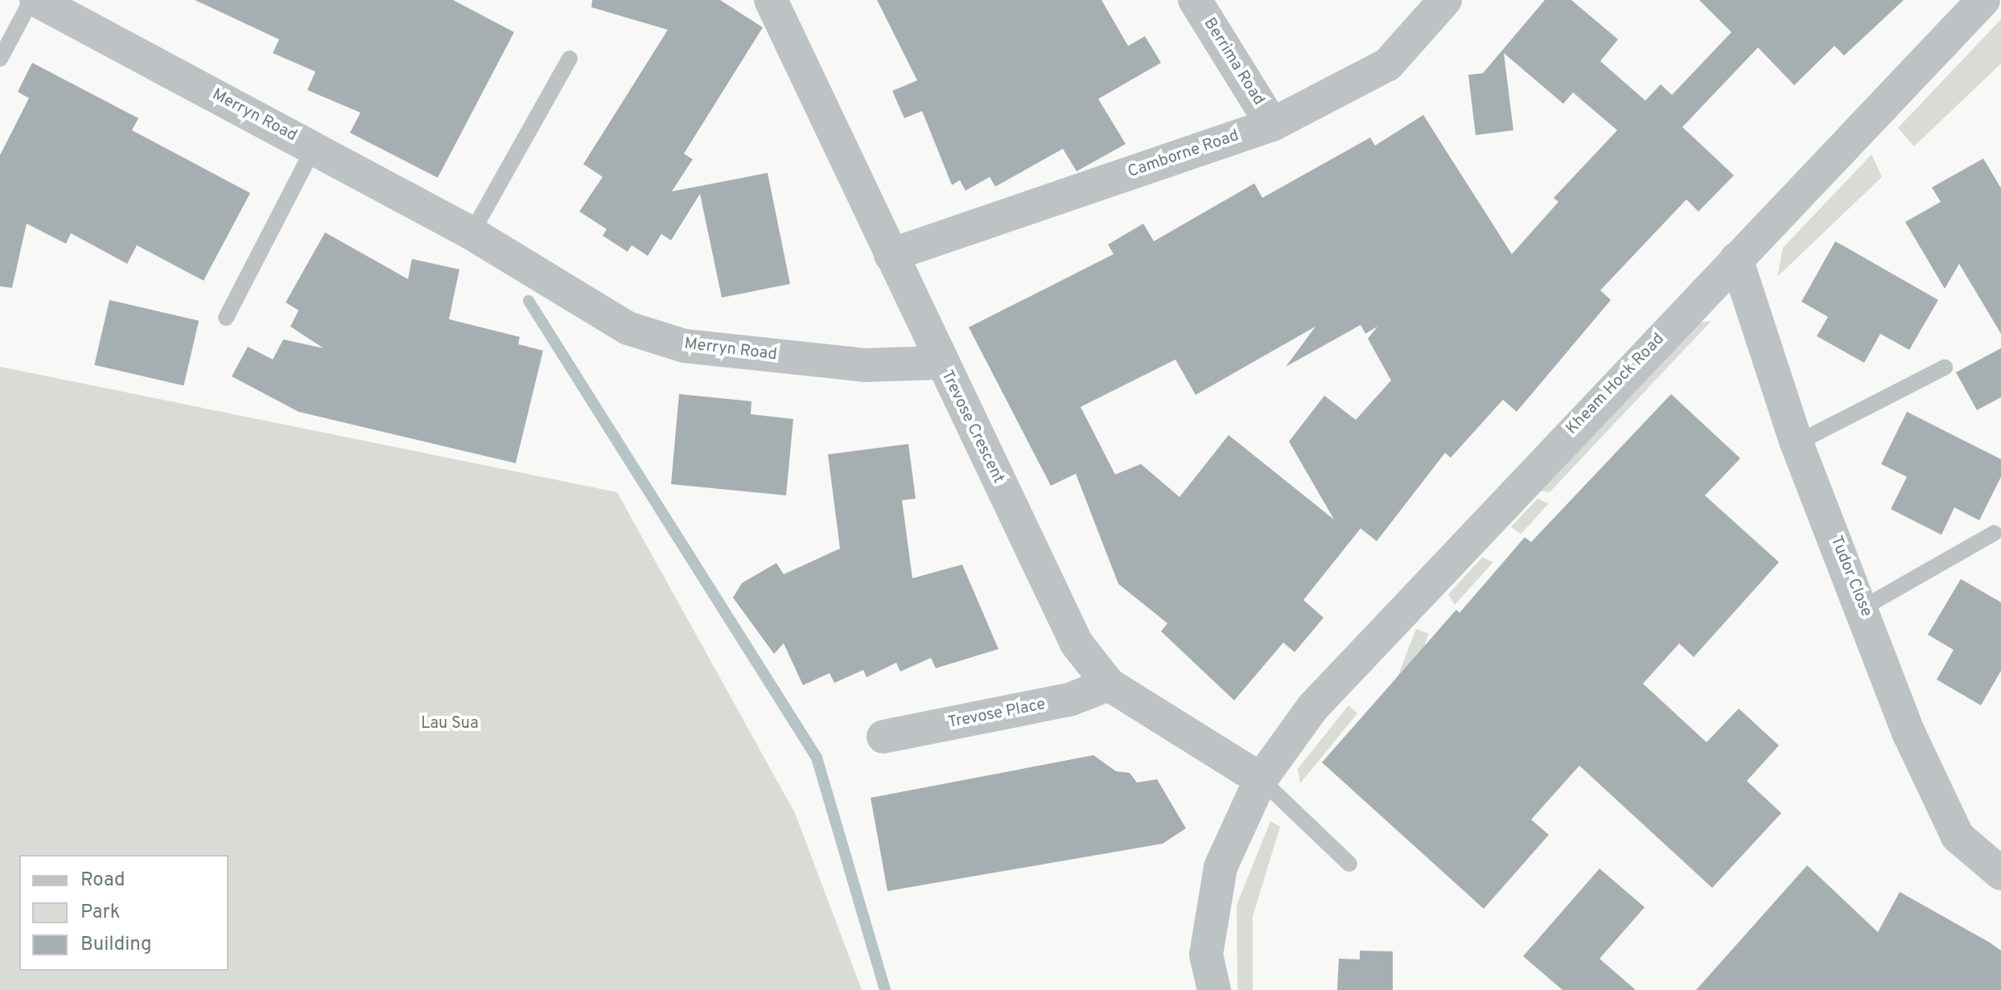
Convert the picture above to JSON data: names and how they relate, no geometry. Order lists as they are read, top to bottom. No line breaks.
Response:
{"streets":{"street":["Berrima Road","Merryn Road","Camborne Road","Kheam Hock Road","Trevose Crescent","Tudor Close","Trevose Place"]},"crossings":[["Berrima Road","Camborne Road"],["Merryn Road","Trevose Crescent"],["Camborne Road","Trevose Crescent"],["Kheam Hock Road","Trevose Crescent"],["Kheam Hock Road","Tudor Close"],["Trevose Crescent","Trevose Place"]],"parks":["Lau Sua"],"legend":["Road","Park","Building"]}
